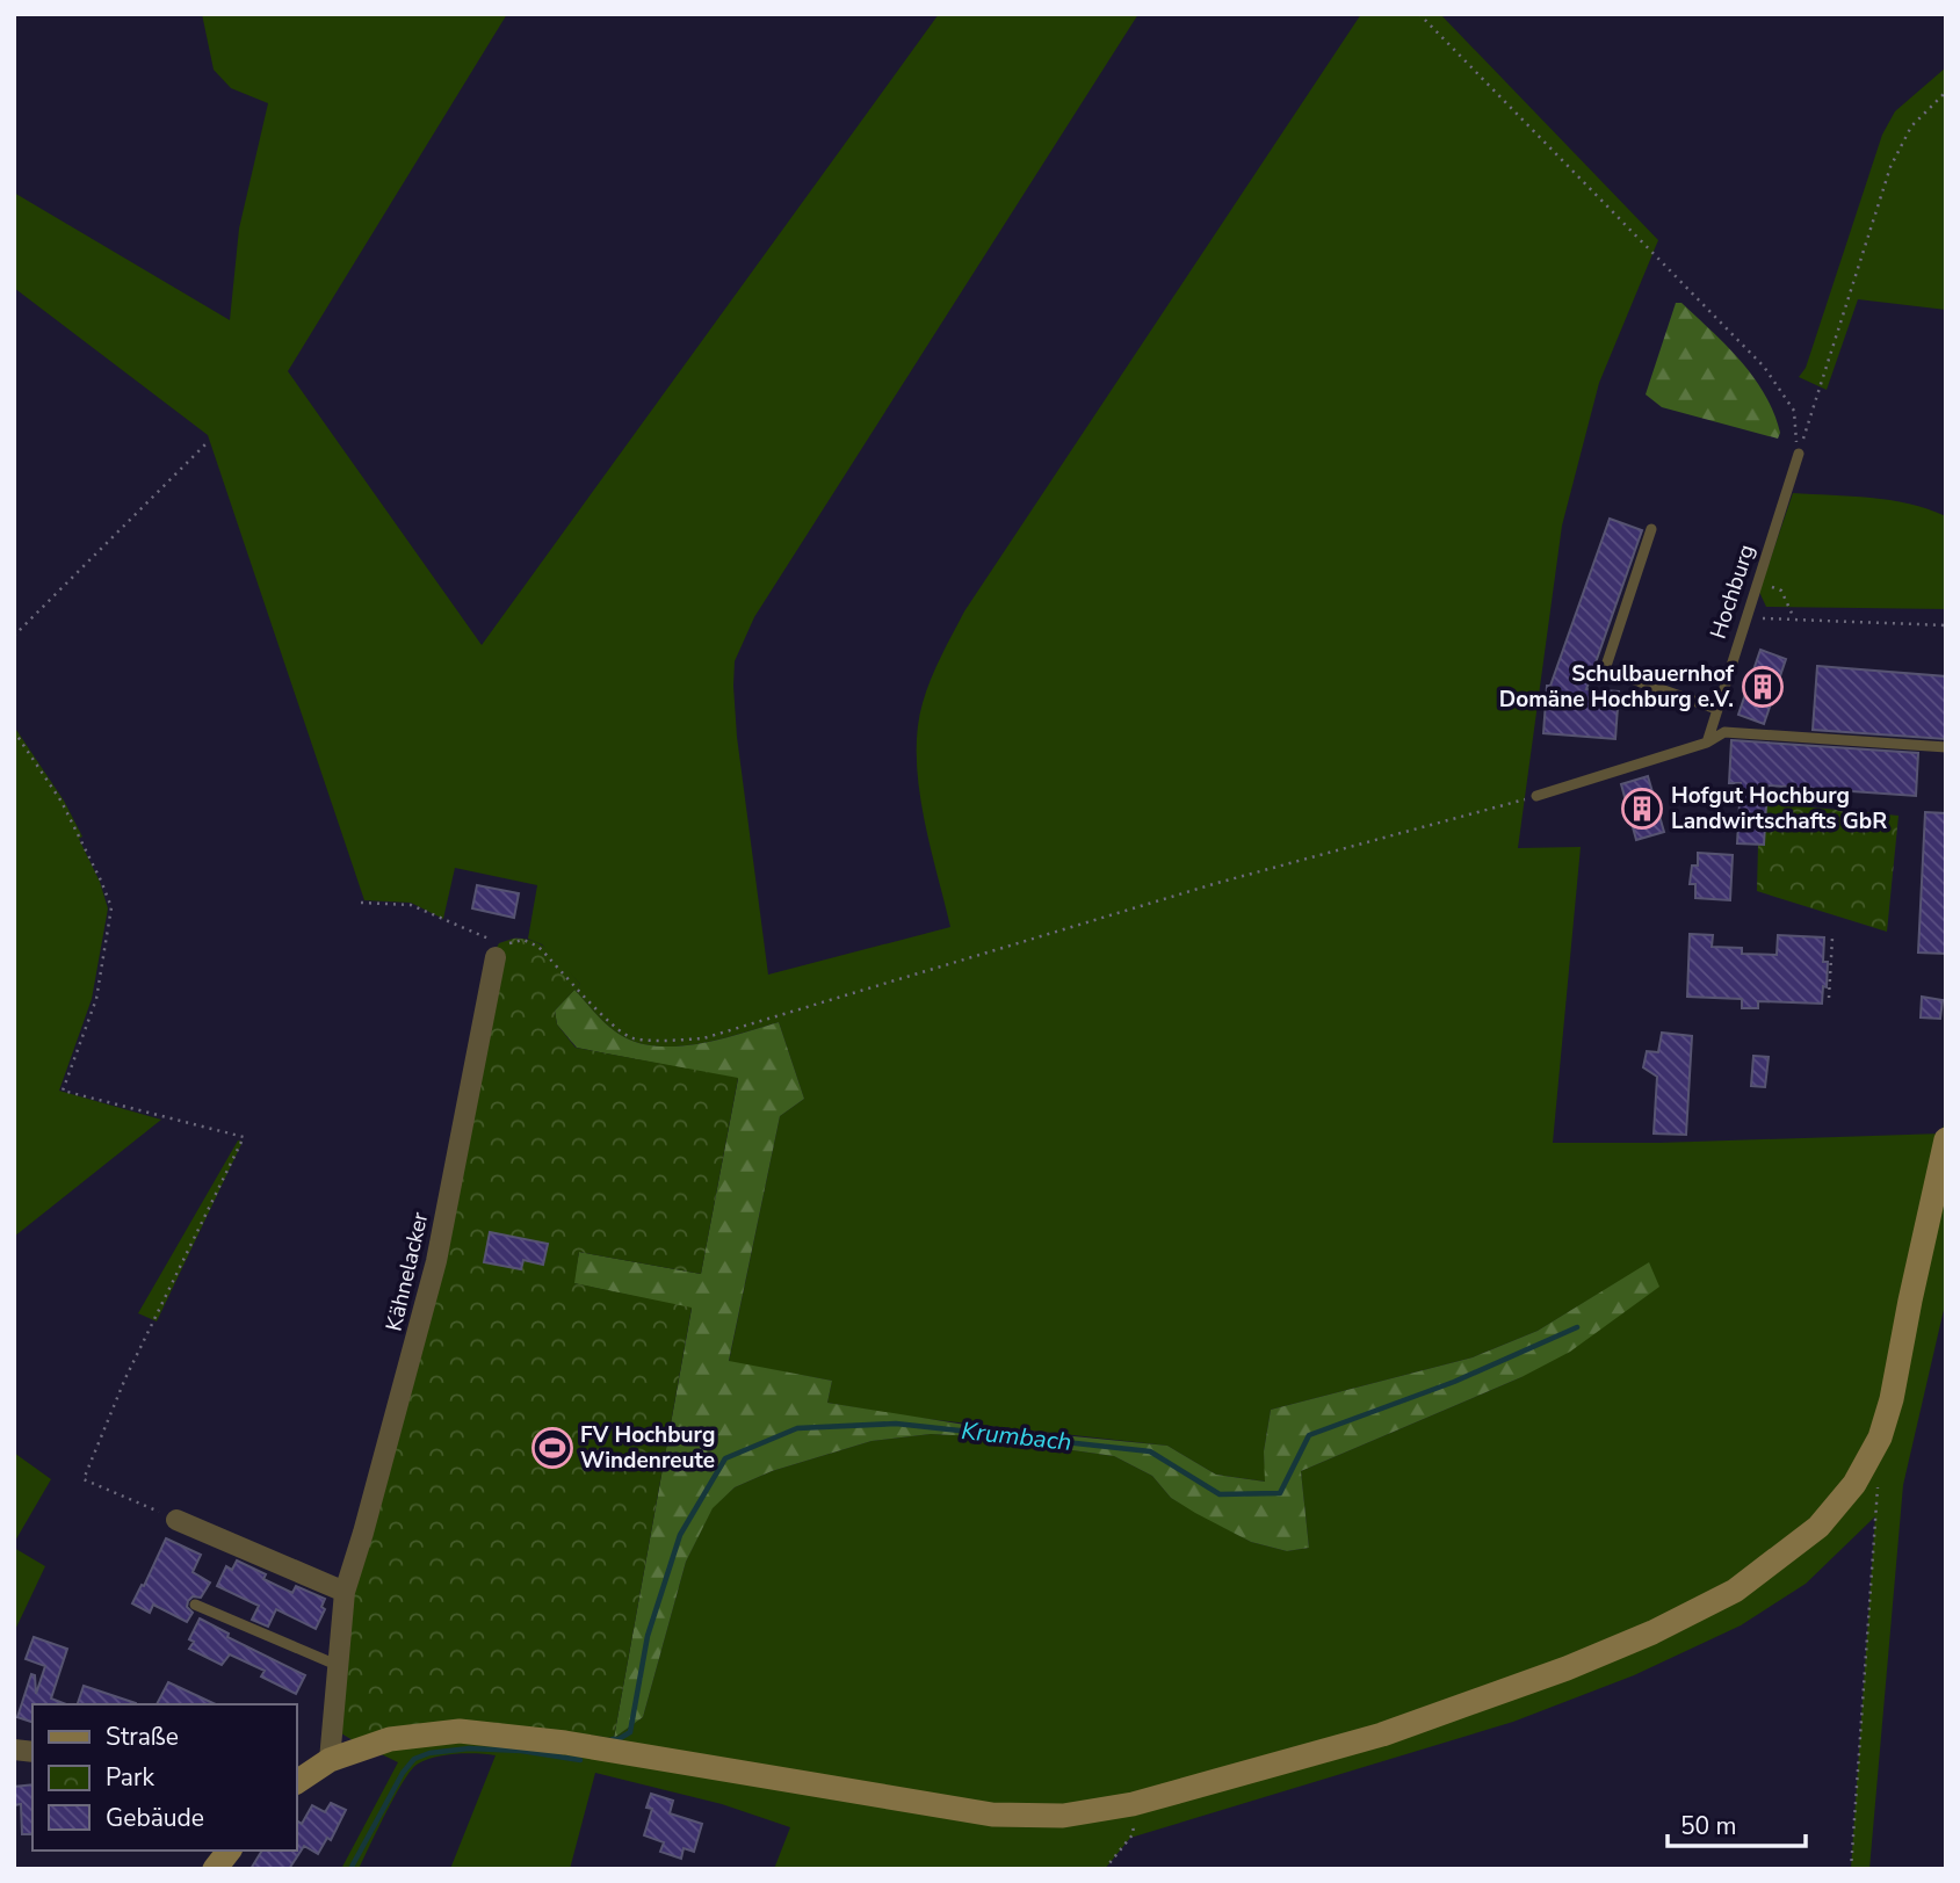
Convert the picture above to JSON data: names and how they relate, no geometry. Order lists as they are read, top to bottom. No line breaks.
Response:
{"streets":{"street":["Kähnelacker"],"lane":["Hochburg"]},"water":["Krumbach"],"places":{"building":["Schulbauernhof Domäne Hochburg e.V.","Hofgut Hochburg Landwirtschafts GbR"],"sports":["FV Hochburg Windenreute"]},"legend":["Straße","Park","Gebäude"],"scale_bar":"50 m"}
